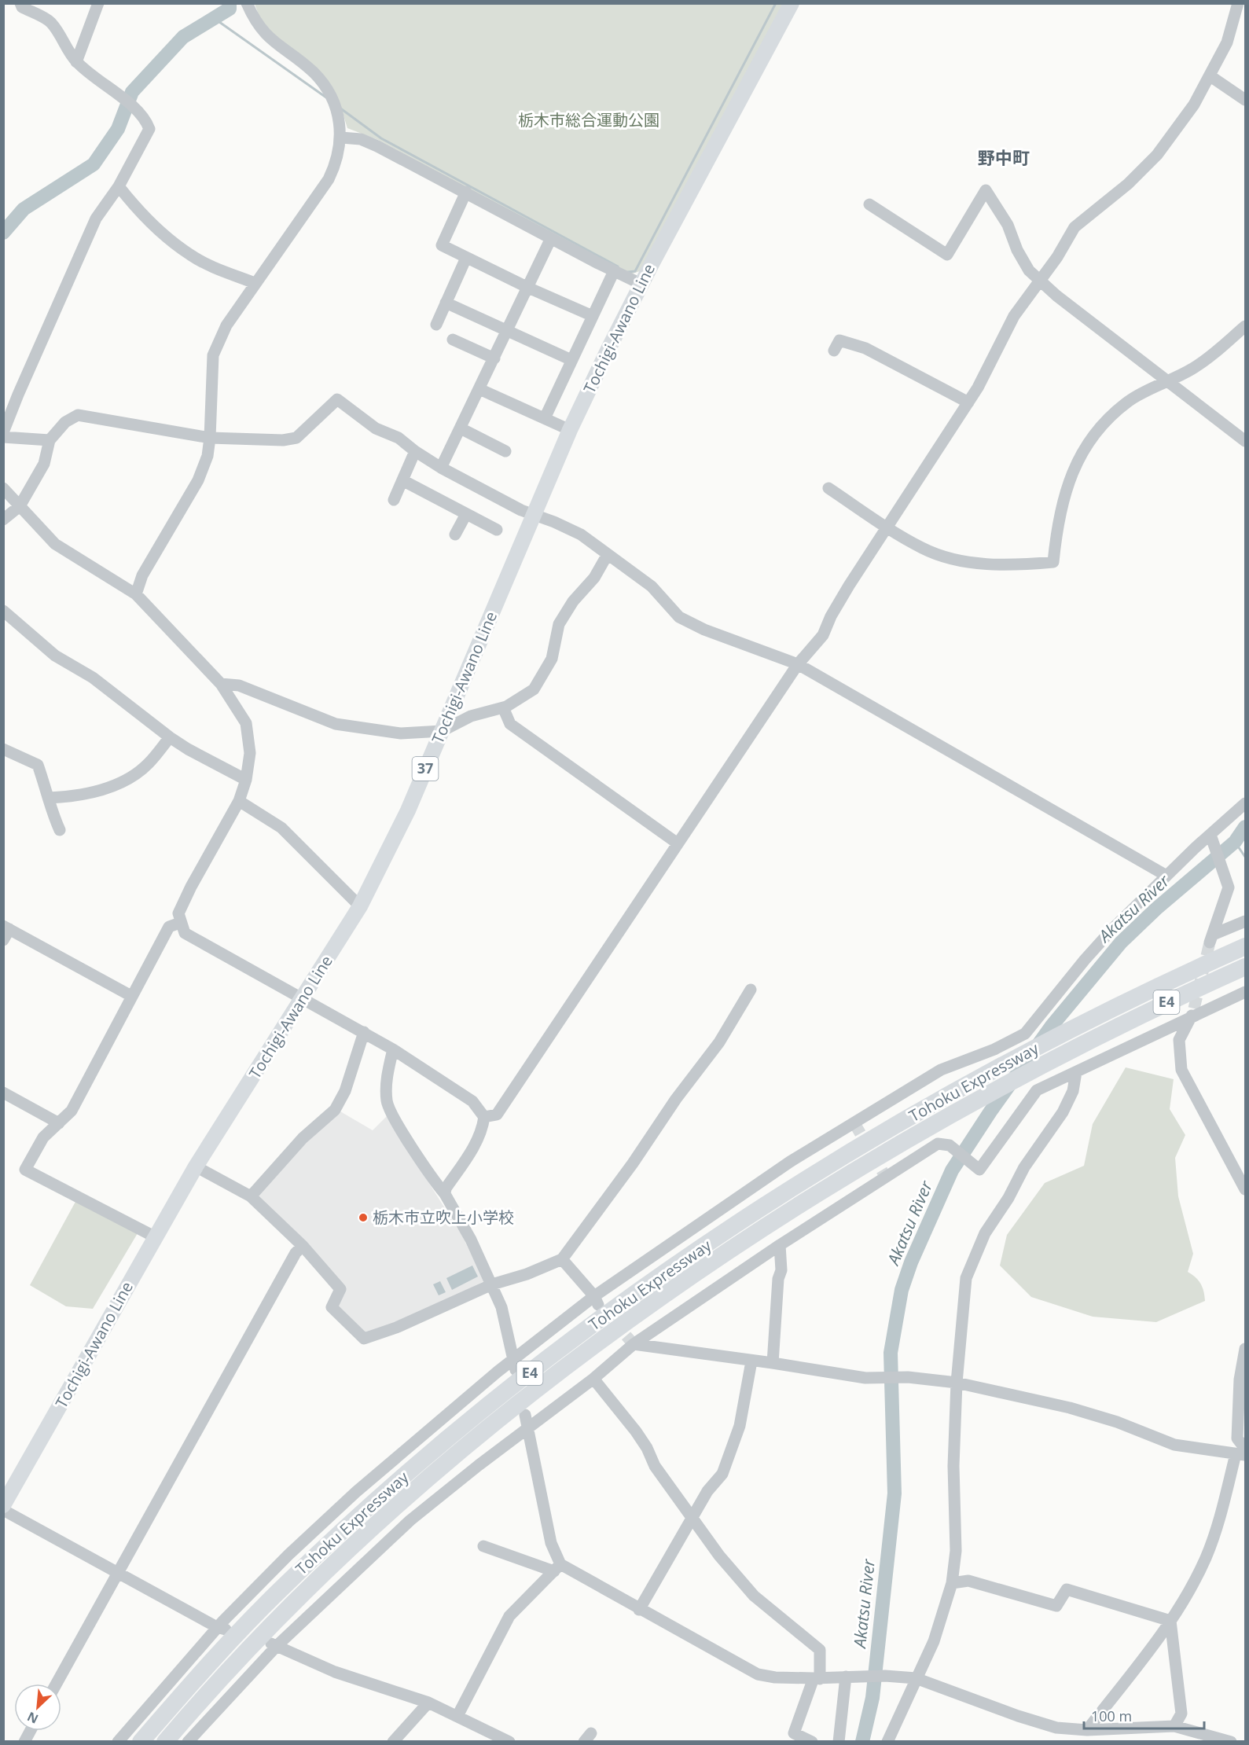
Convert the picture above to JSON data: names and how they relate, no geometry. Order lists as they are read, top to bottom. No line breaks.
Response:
{"streets":{"highway":["E4","Tohoku Expressway"],"main road":["Tochigi-Awano Line","37"]},"districts":["野中町"],"water":["Akatsu River"],"parks":["栃木市総合運動公園"],"places":["栃木市立吹上小学校"],"scale_bar":"100 m","north":"bottom left"}
